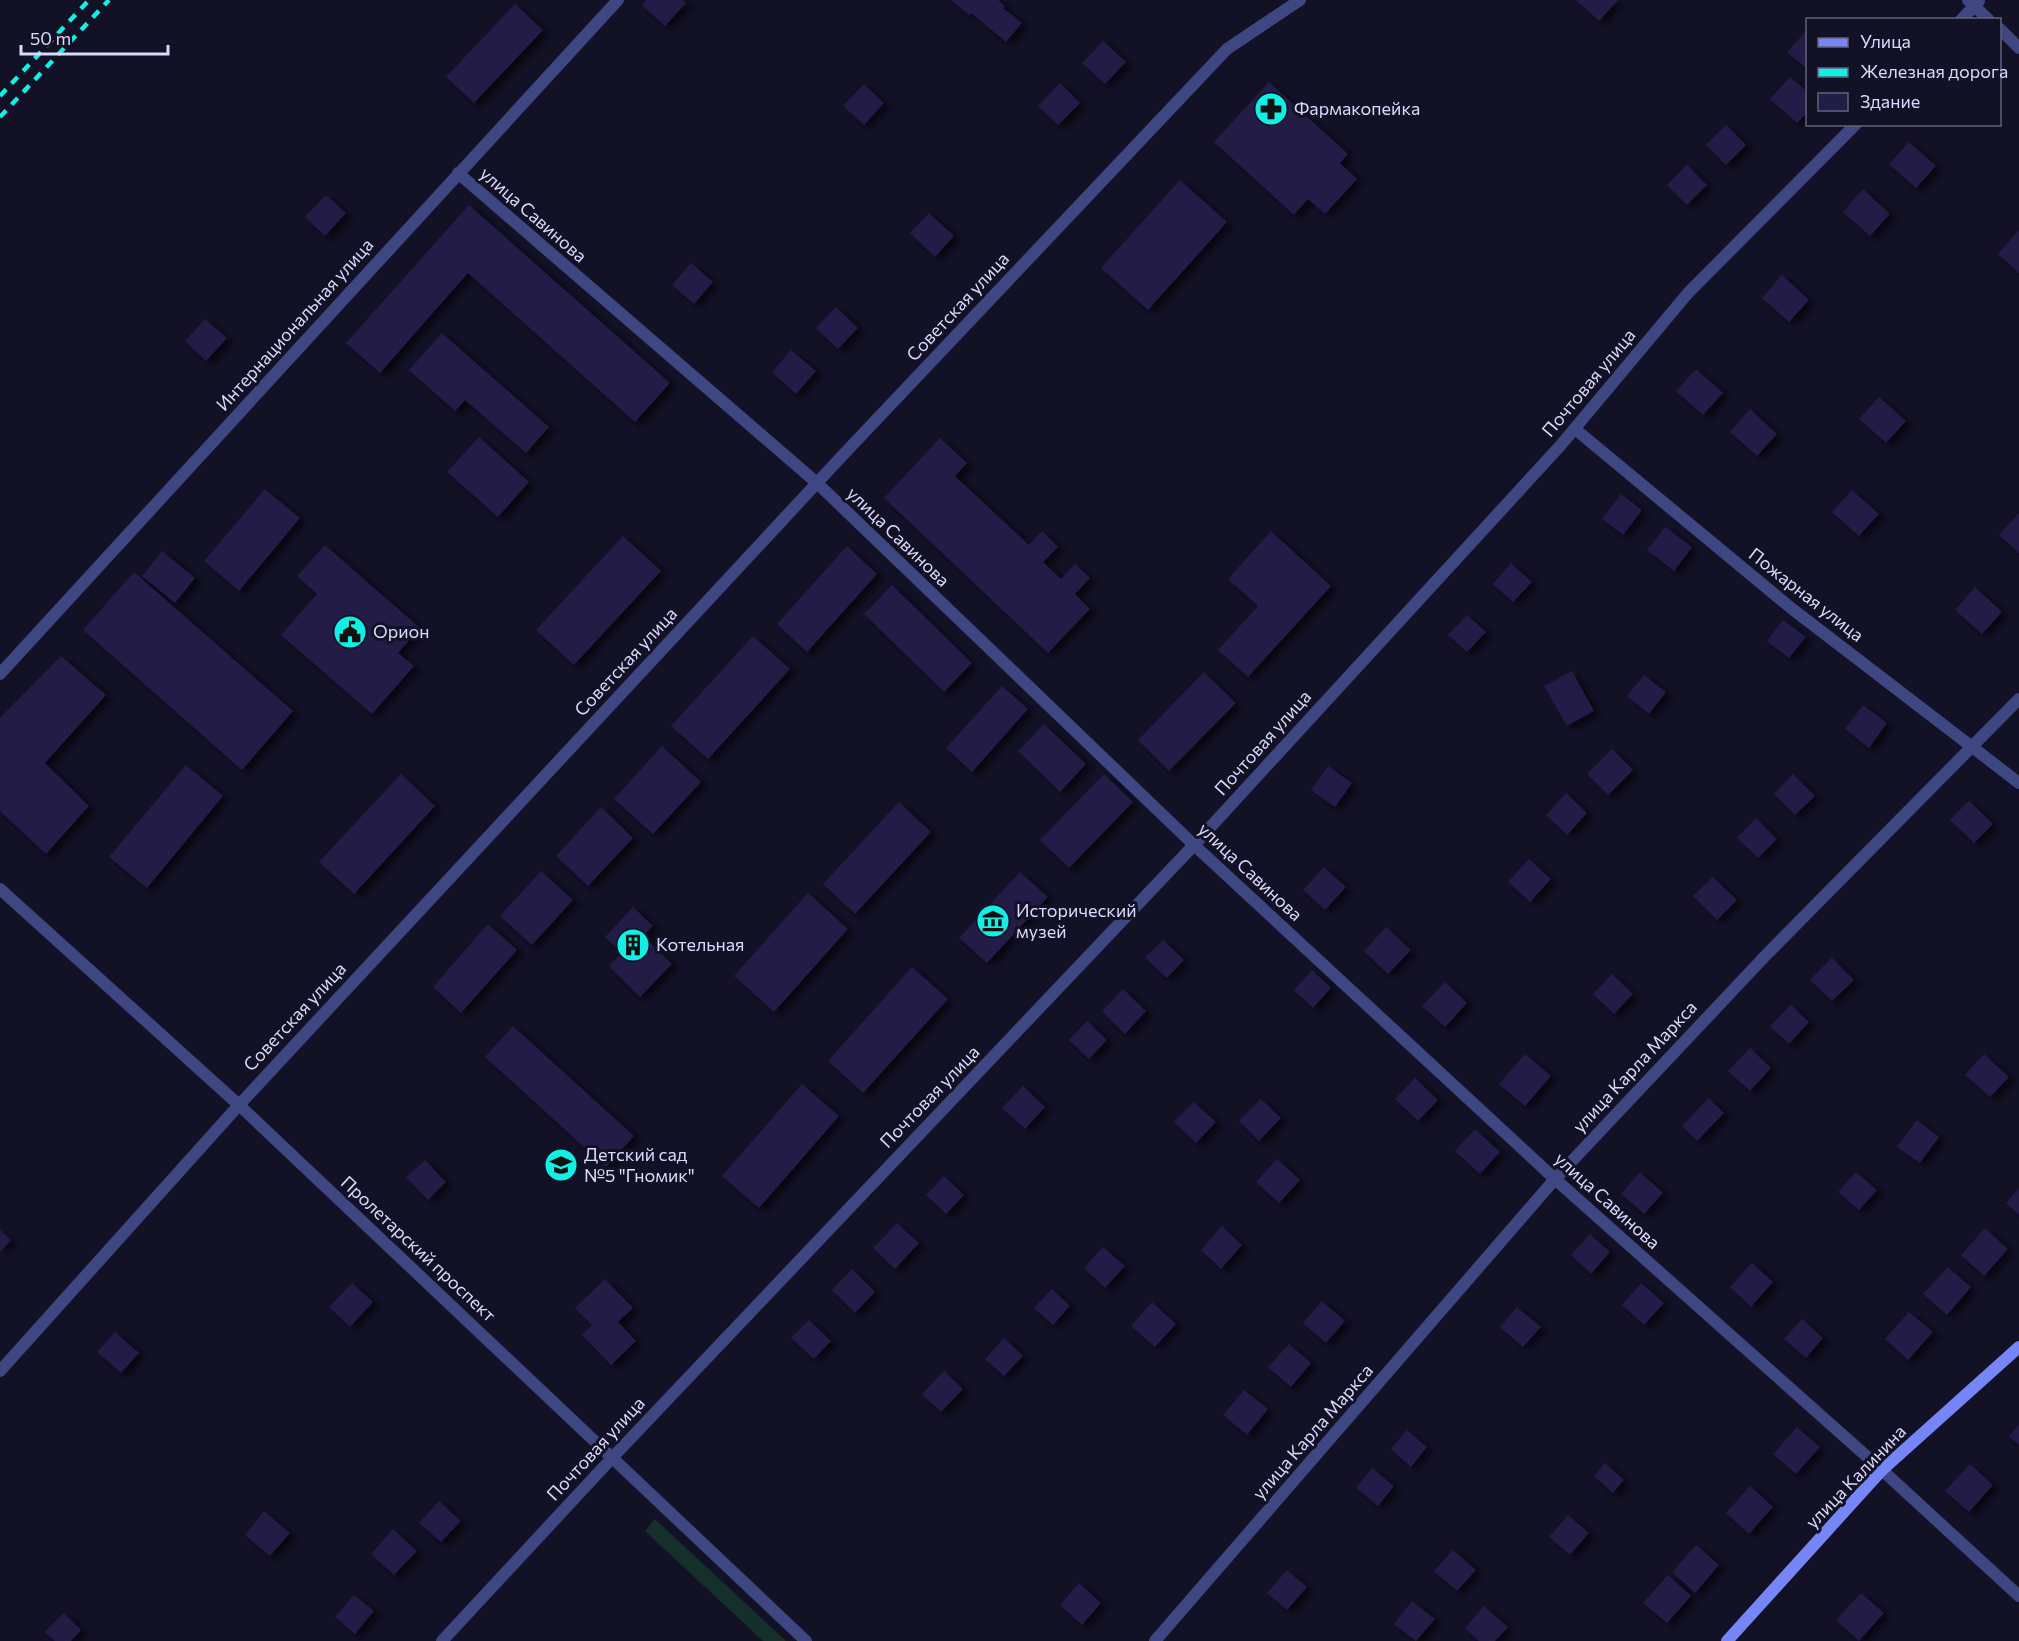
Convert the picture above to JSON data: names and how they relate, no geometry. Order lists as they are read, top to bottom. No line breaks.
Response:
{"streets":{"main road":["улица Калинина"],"street":["улица Савинова","Советская улица","Интернациональная улица","Почтовая улица","Пожарная улица","улица Карла Маркса","Пролетарский проспект"]},"crossings":[["улица Савинова","Советская улица"],["улица Савинова","Интернациональная улица"],["улица Савинова","Почтовая улица"],["улица Савинова","улица Карла Маркса"],["улица Савинова","улица Калинина"],["Советская улица","Пролетарский проспект"],["Почтовая улица","Пожарная улица"],["Почтовая улица","Пролетарский проспект"],["Пожарная улица","улица Карла Маркса"]],"places":{"pharmacy":["Фармакопейка"],"public building":["Орион"],"museum":["Исторический музей"],"building":["Котельная"],"school or university":["Детский сад №5 \"Гномик\""]},"legend":["Улица","Железная дорога","Здание"],"scale_bar":"50 m"}
